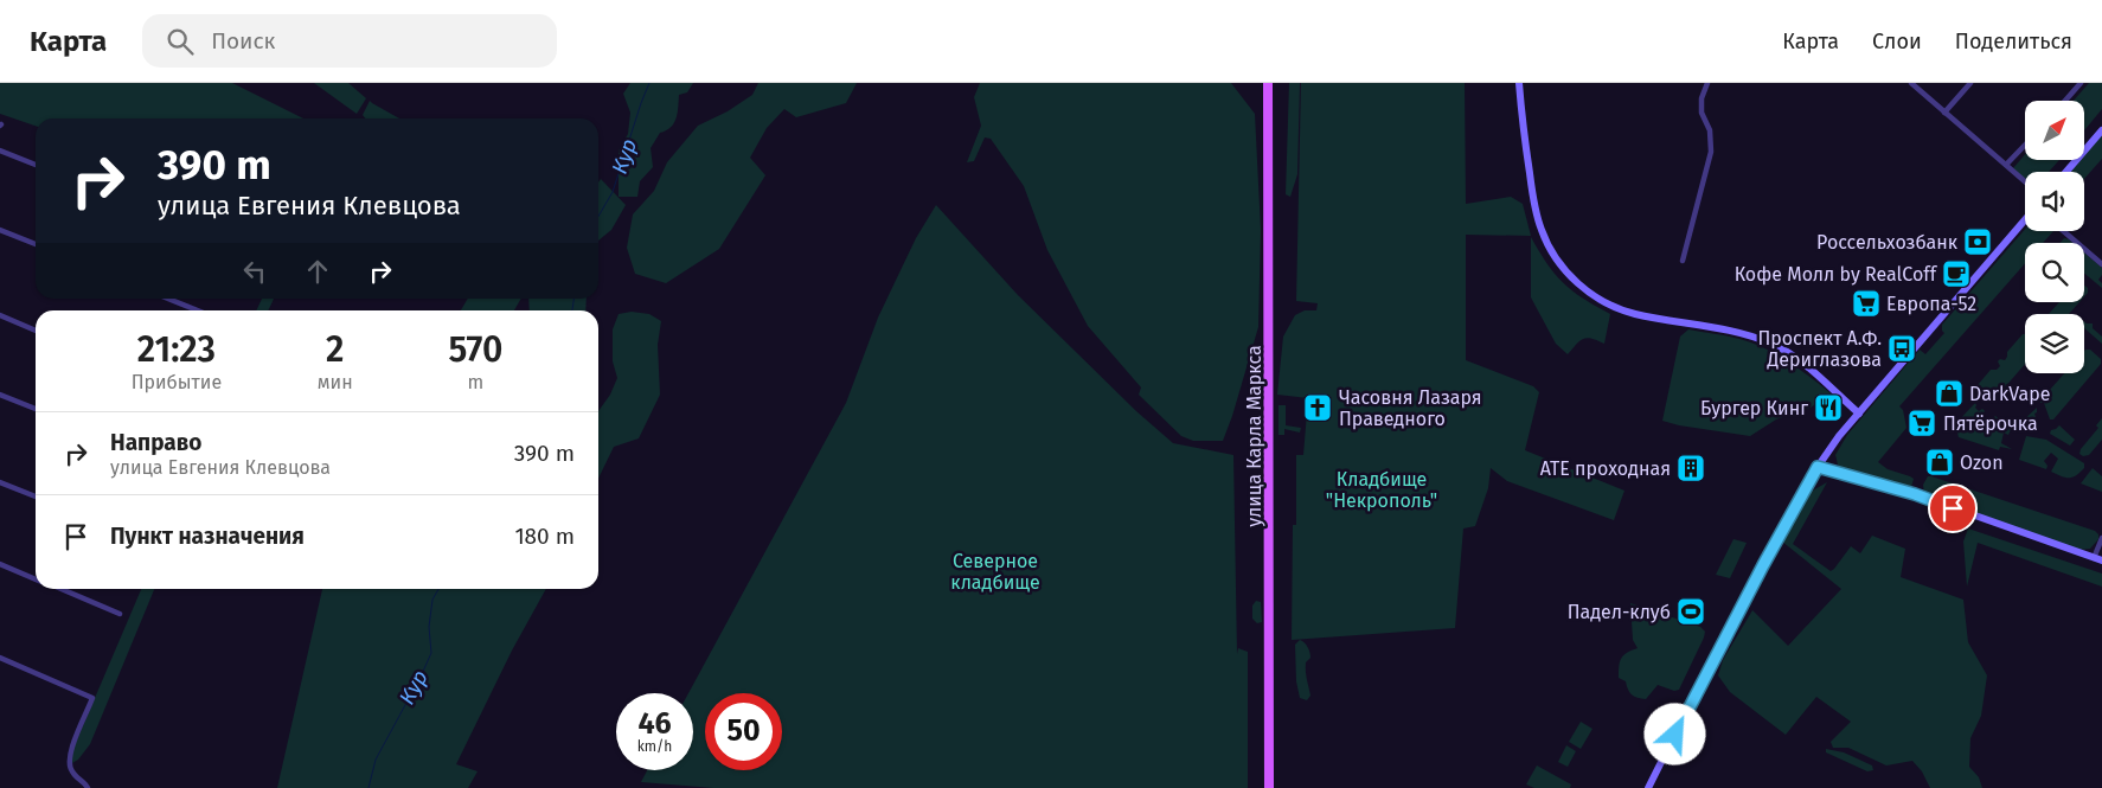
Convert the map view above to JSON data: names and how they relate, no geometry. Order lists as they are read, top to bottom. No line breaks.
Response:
{"streets":{"main road":["улица Карла Маркса"]},"water":["Кур"],"parks":["Кладбище \"Некрополь\"","Северное кладбище"],"places":{"bank":["Россельхозбанк"],"cafe":["Кофе Молл by RealCoff"],"supermarket":["Европа-52","Пятёрочка"],"bus stop":["Проспект А.Ф. Дериглазова"],"shop":["DarkVape","Ozon"],"church":["Часовня Лазаря Праведного"],"restaurant":["Бургер Кинг"],"building":["АТЕ проходная"],"sports":["Падел-клуб"]},"north":"top right","page":{"header":"Карта","search":"Поиск","nav":["Карта","Слои","Поделиться"],"turn":["390 m","улица Евгения Клевцова"],"eta":["21:23","Прибытие","2","мин","570","m"],"list":[{"name":"Направо","note":"улица Евгения Клевцова","value":"390 m"},{"name":"Пункт назначения","value":"180 m"}],"speed":"46 km/h","limit":"50"}}
